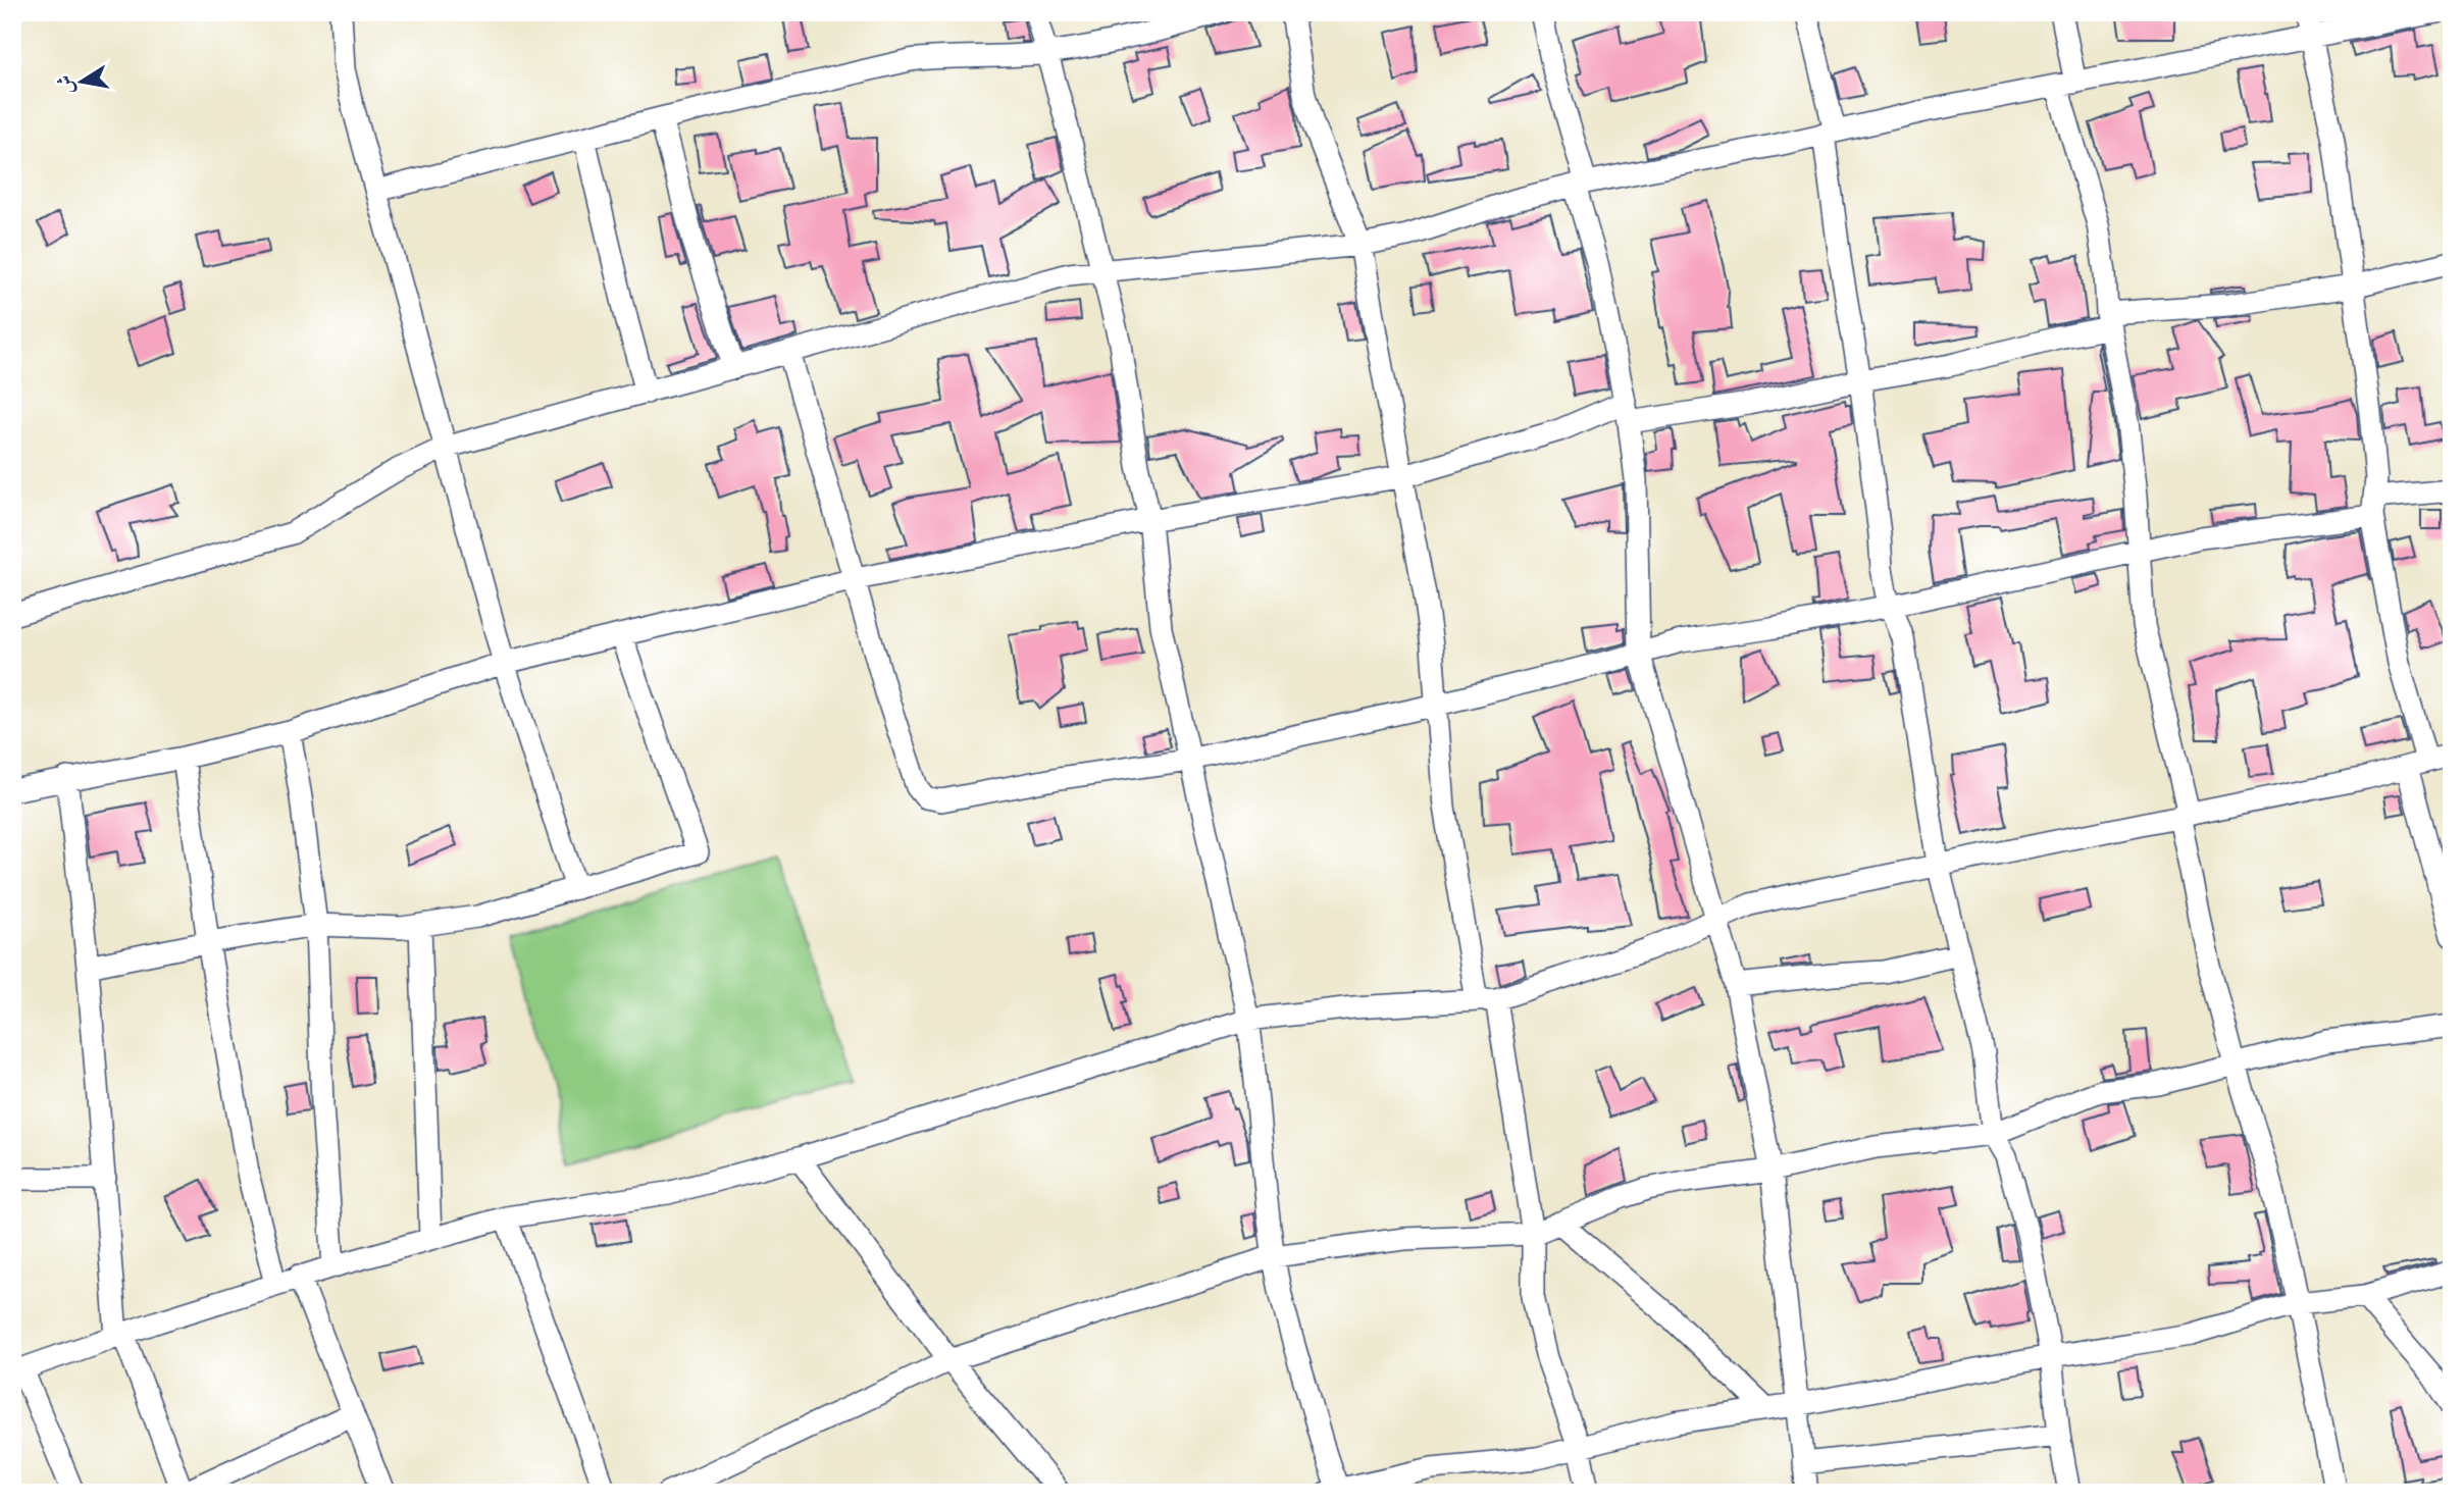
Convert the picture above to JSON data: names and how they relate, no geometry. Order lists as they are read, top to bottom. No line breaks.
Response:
{"north":"left"}
